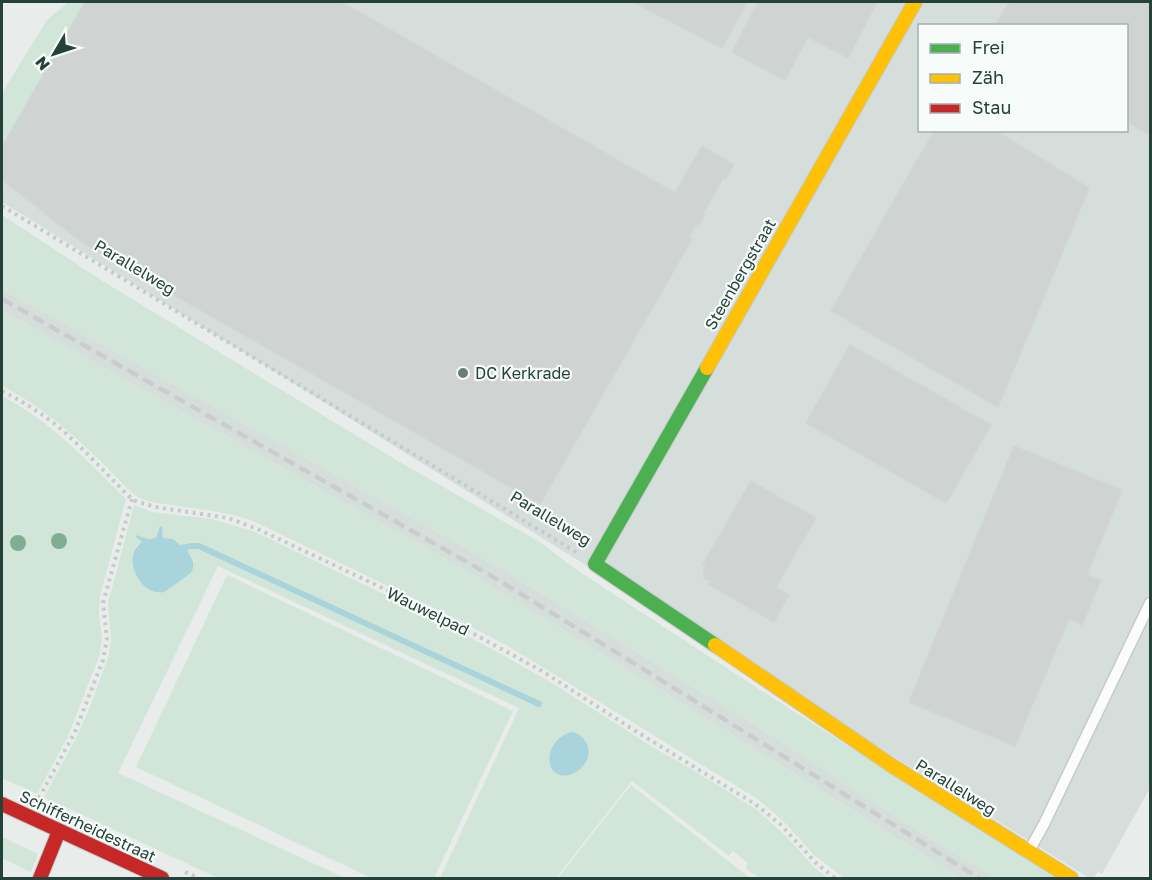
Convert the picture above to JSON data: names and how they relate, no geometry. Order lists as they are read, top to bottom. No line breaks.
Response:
{"streets":{"street":["Parallelweg","Steenbergstraat","Schifferheidestraat"],"path":["Wauwelpad"]},"crossings":[["Parallelweg","Steenbergstraat"]],"places":["DC Kerkrade"],"legend":["Frei","Zäh","Stau"],"north":"bottom left"}
